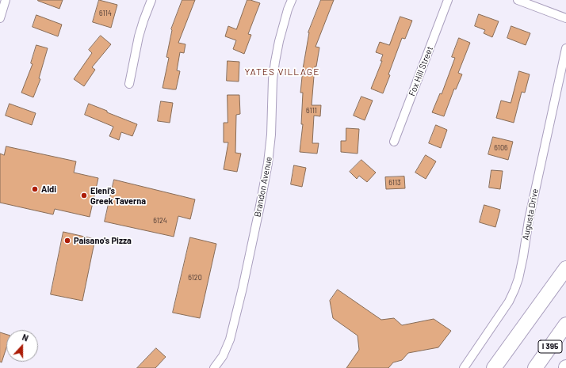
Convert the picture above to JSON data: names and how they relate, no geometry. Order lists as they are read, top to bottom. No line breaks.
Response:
{"streets":{"highway":["I 395"],"street":["Fox Hill Street","Brandon Avenue","Augusta Drive"]},"districts":["YATES VILLAGE"],"places":["Aldi","Eleni's Greek Taverna","Paisano's Pizza"],"house_numbers":["6114","6111","6106","6113","6124","6120"],"north":"top"}
